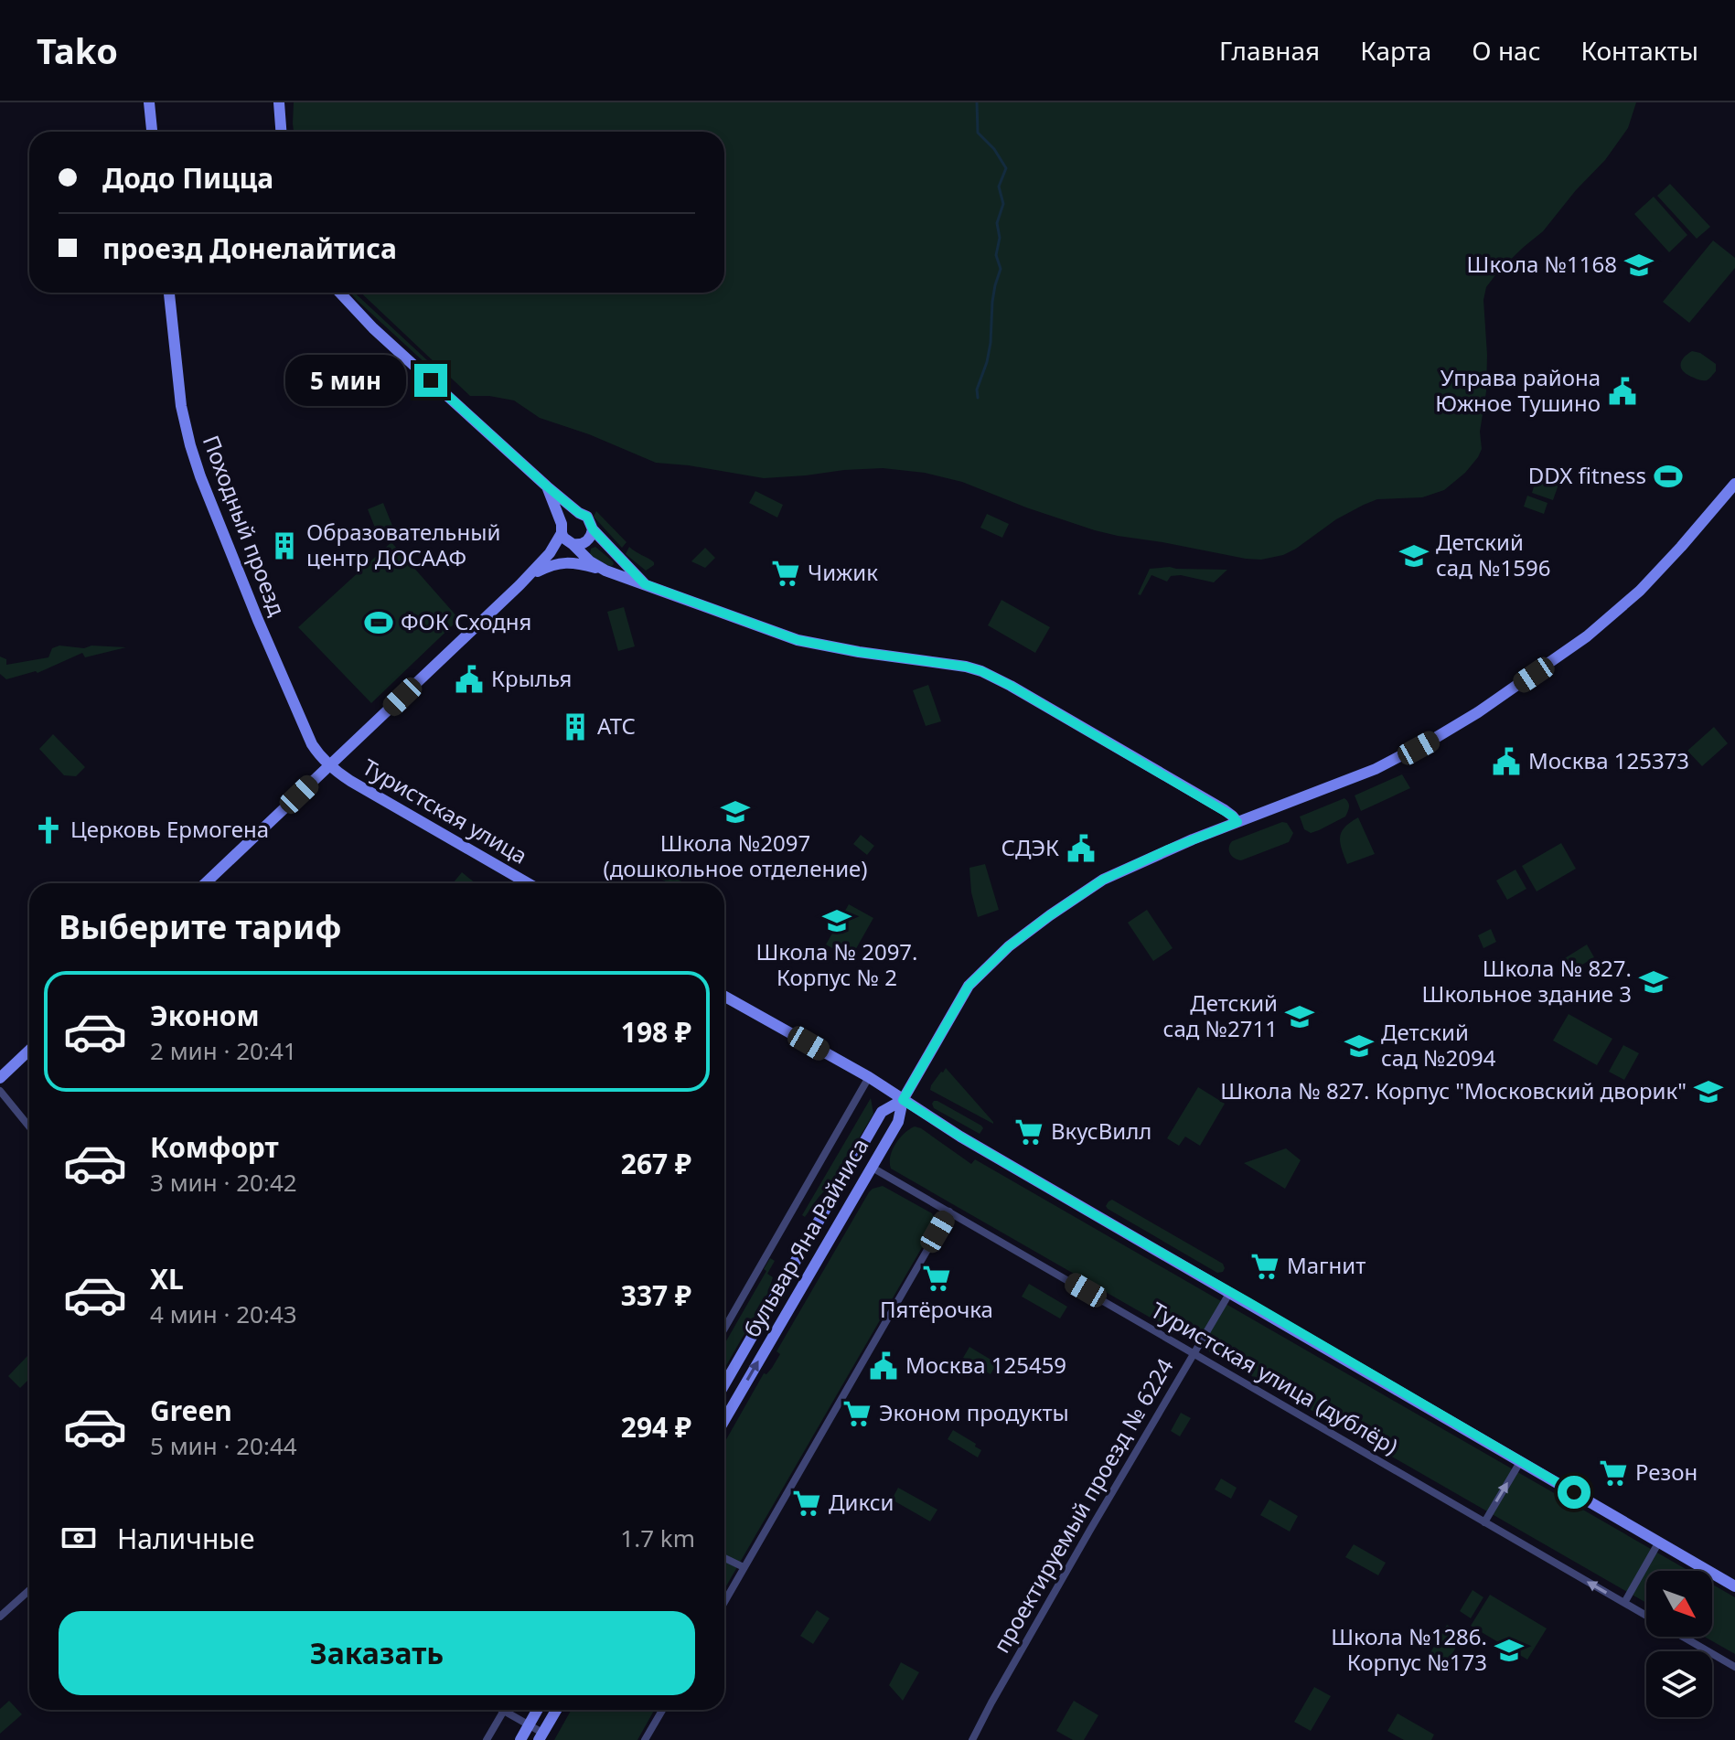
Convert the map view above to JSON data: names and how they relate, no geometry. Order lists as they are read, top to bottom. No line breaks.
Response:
{"streets":{"main road":["Походный проезд","Туристская улица","бульвар Яна Райниса"],"street":["Туристская улица (дублёр)","проектируемый проезд № 6224"]},"crossings":[["Походный проезд","Туристская улица"],["бульвар Яна Райниса","Туристская улица (дублёр)"],["Туристская улица (дублёр)","проектируемый проезд № 6224"]],"places":{"school or university":["Школа №1168","Детский сад №1596","Школа №2097 (дошкольное отделение)","Школа № 2097. Корпус № 2","Школа № 827. Школьное здание 3","Детский сад №2711","Детский сад №2094","Школа № 827. Корпус \"Московский дворик\"","Школа №1286. Корпус №173"],"public building":["Управа района Южное Тушино","Крылья","Москва 125373","СДЭК","Москва 125459"],"sports":["DDX fitness","ФОК Сходня"],"building":["Образовательный центр ДОСААФ","АТС"],"supermarket":["Чижик","ВкусВилл","Магнит","Пятёрочка","Эконом продукты","Резон","Дикси"],"church":["Церковь Ермогена"]},"north":"bottom right","page":{"header":"Tako","nav":["Главная","Карта","О нас","Контакты"],"banner":["Додо Пицца","проезд Донелайтиса"],"bubble":"5 мин","heading":"Выберите тариф","list":[{"name":"Эконом","note":"2 мин · 20:41","value":"198 ₽"},{"name":"Комфорт","note":"3 мин · 20:42","value":"267 ₽"},{"name":"XL","note":"4 мин · 20:43","value":"337 ₽"},{"name":"Green","note":"5 мин · 20:44","value":"294 ₽"}],"pay":["Наличные","1.7 km"],"buttons":"Заказать"}}
